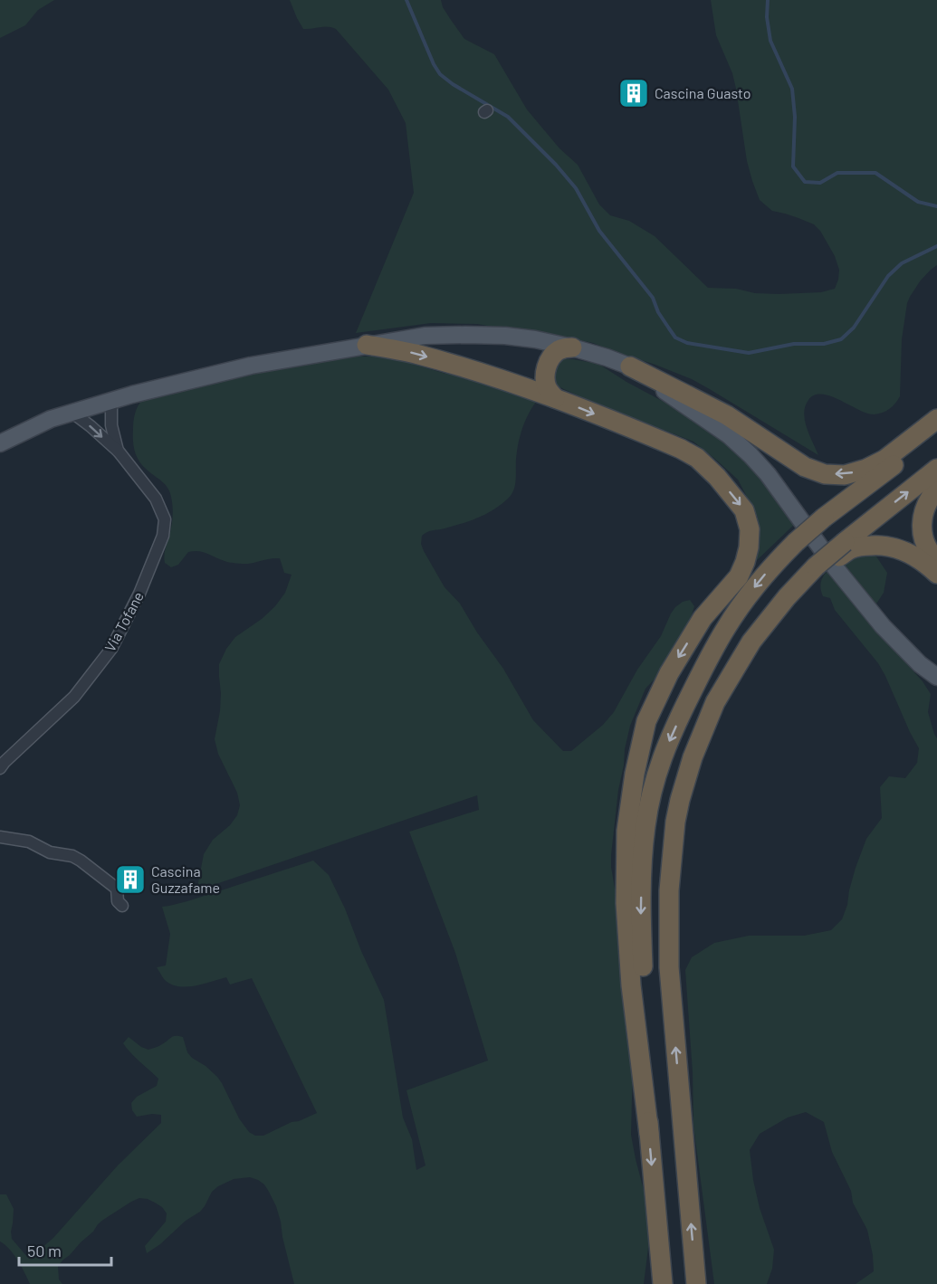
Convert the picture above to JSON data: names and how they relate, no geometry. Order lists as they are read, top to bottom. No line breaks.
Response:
{"streets":{"street":["Via Tofane"]},"places":{"building":["Cascina Guasto","Cascina Guzzafame"]},"scale_bar":"50 m"}
